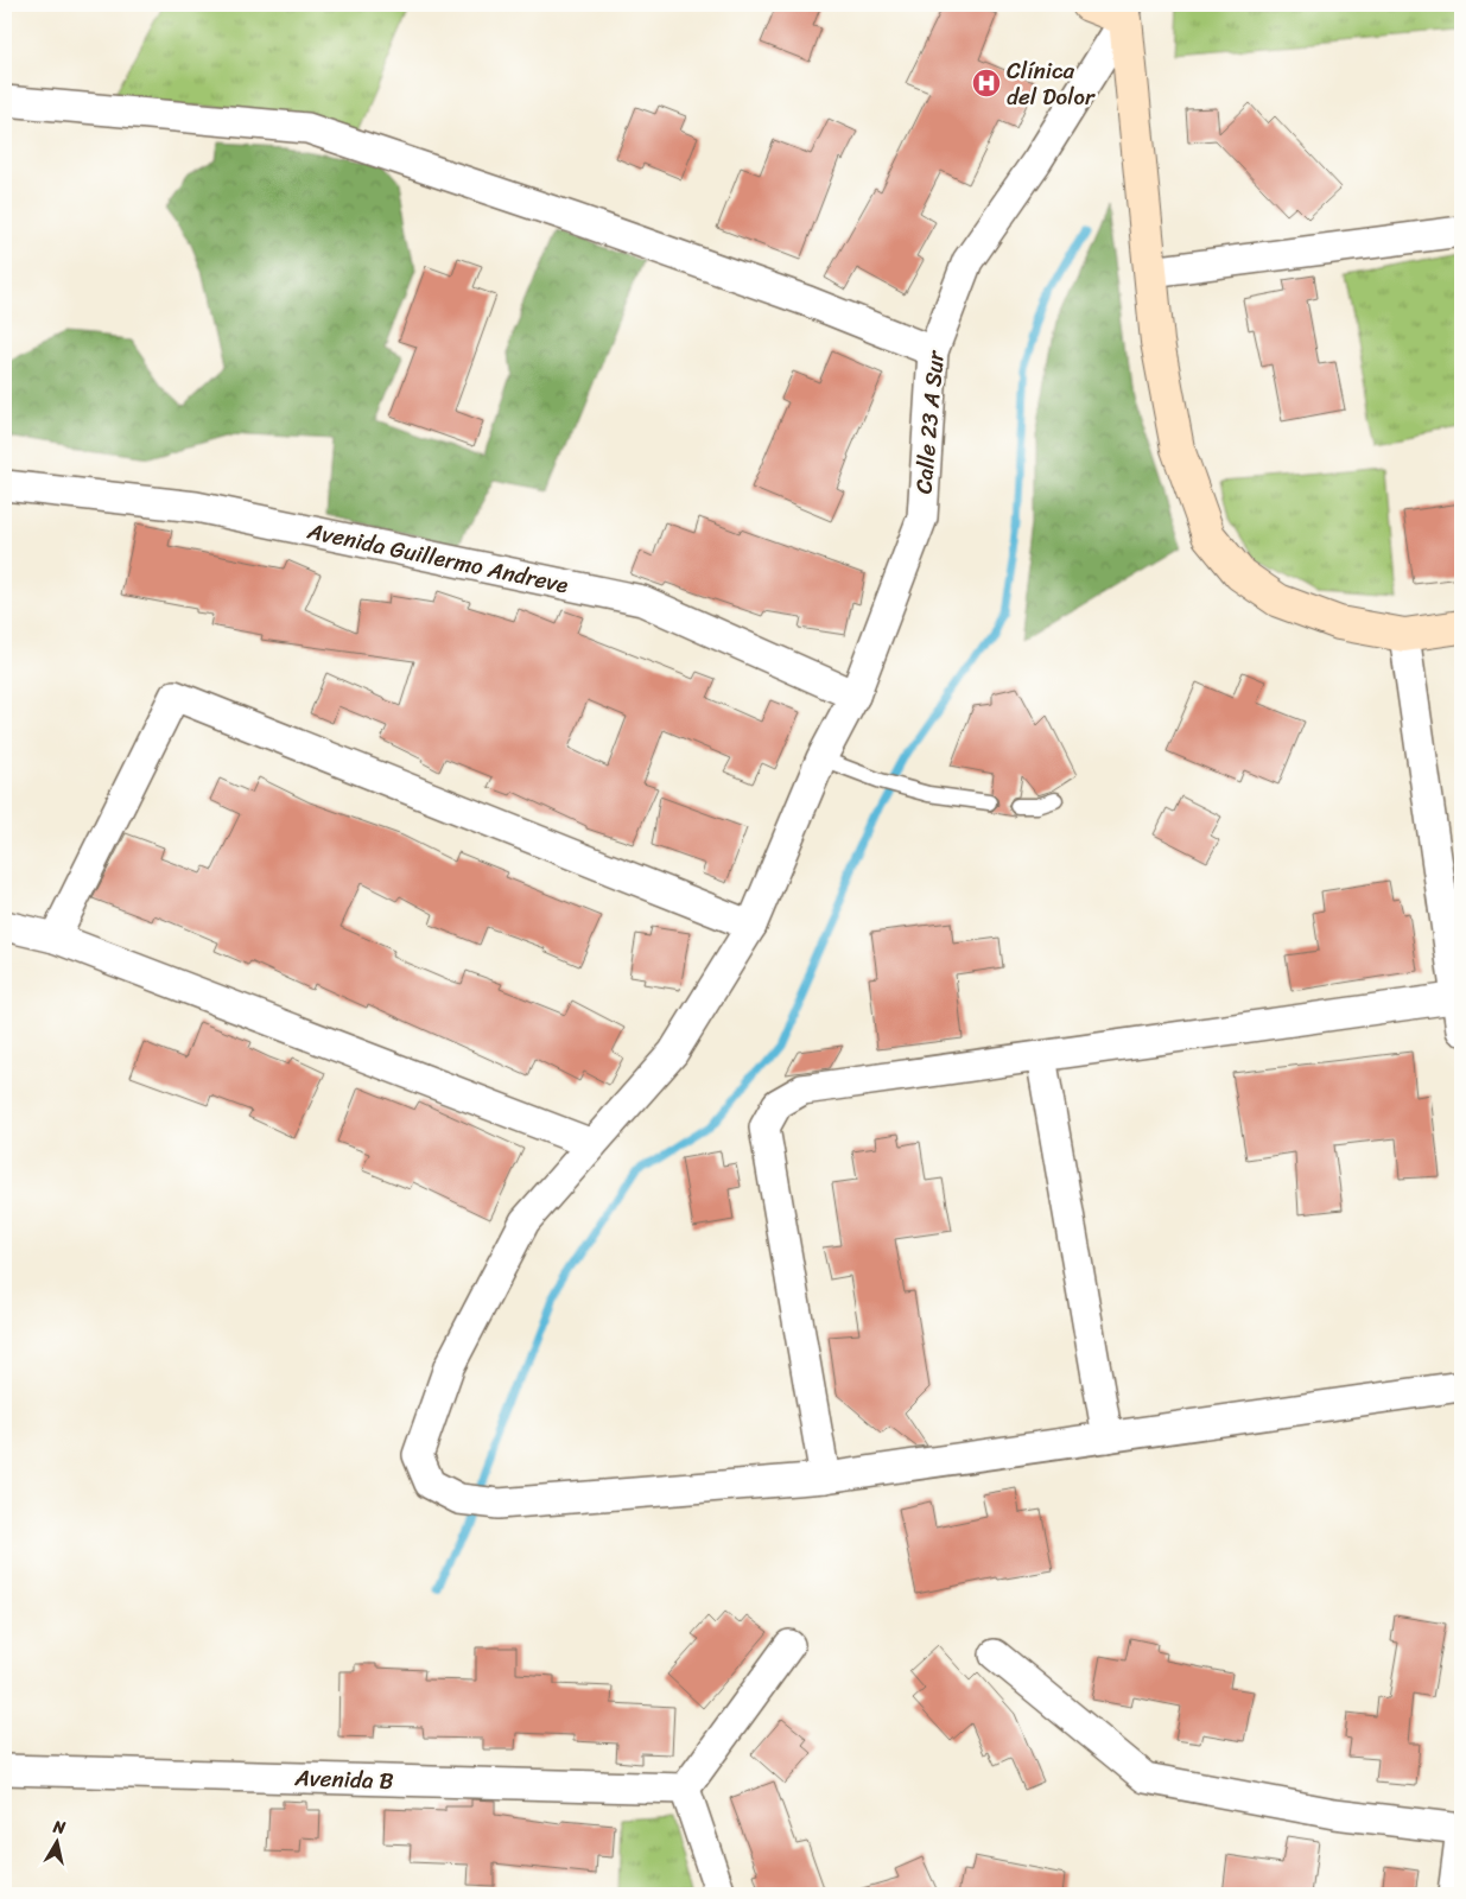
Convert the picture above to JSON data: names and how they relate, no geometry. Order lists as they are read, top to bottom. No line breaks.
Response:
{"streets":{"street":["Calle 23 A Sur","Avenida Guillermo Andreve","Avenida B"]},"crossings":[["Calle 23 A Sur","Avenida Guillermo Andreve"]],"places":{"hospital":["Clínica del Dolor"]},"north":"top"}
